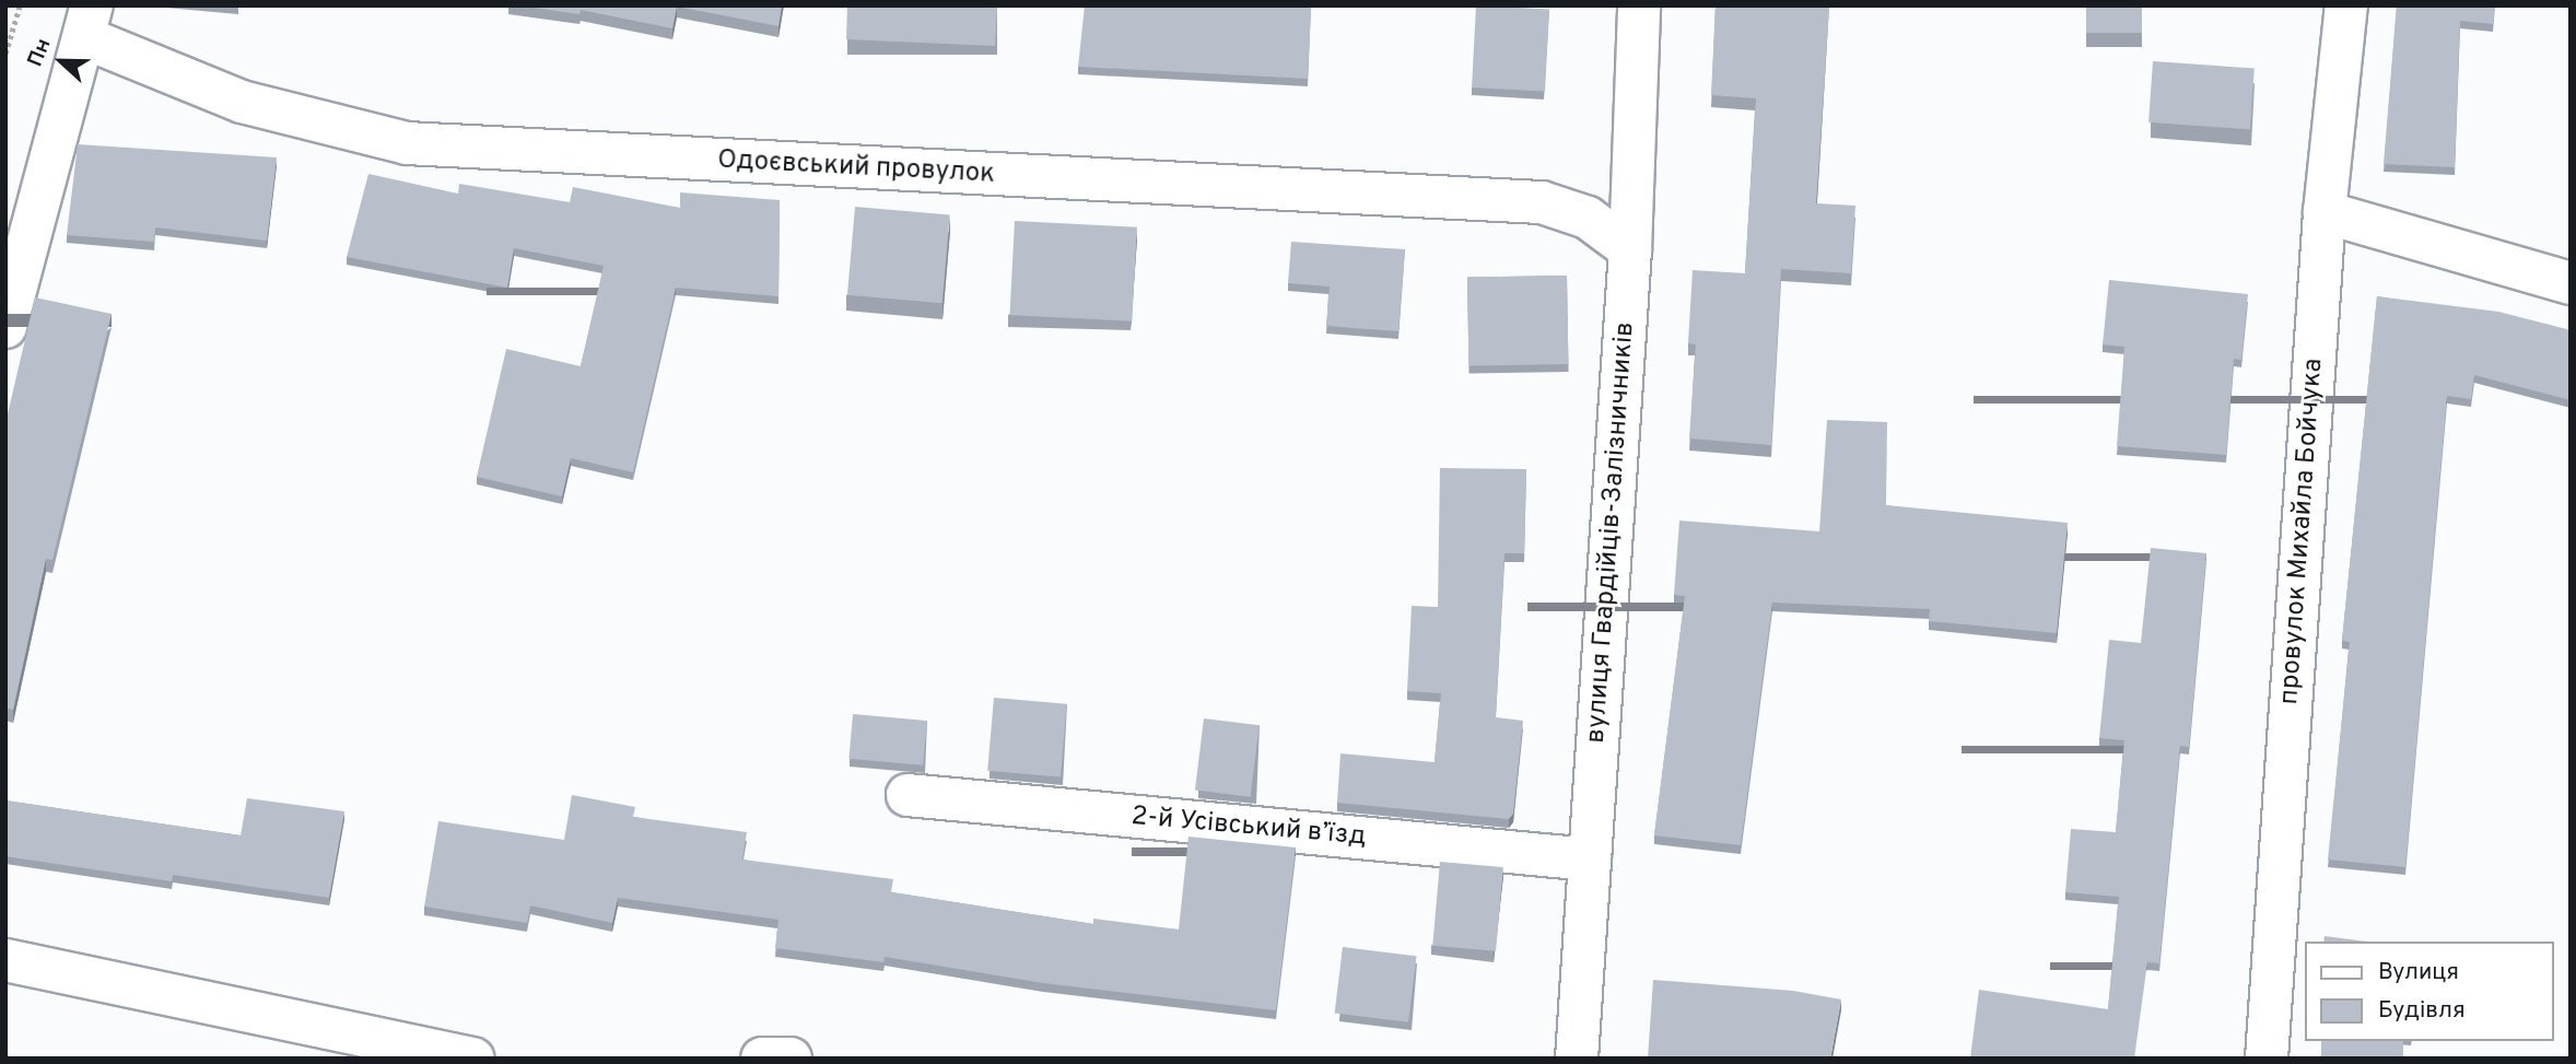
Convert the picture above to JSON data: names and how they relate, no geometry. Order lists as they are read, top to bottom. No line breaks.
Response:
{"streets":{"street":["Одоєвський провулок","провулок Михайла Бойчука","вулиця Гвардійців-Залізничників","2-й Усівський в’їзд"]},"crossings":[["Одоєвський провулок","вулиця Гвардійців-Залізничників"],["вулиця Гвардійців-Залізничників","2-й Усівський в’їзд"]],"legend":["Вулиця","Будівля"],"north":"left"}
